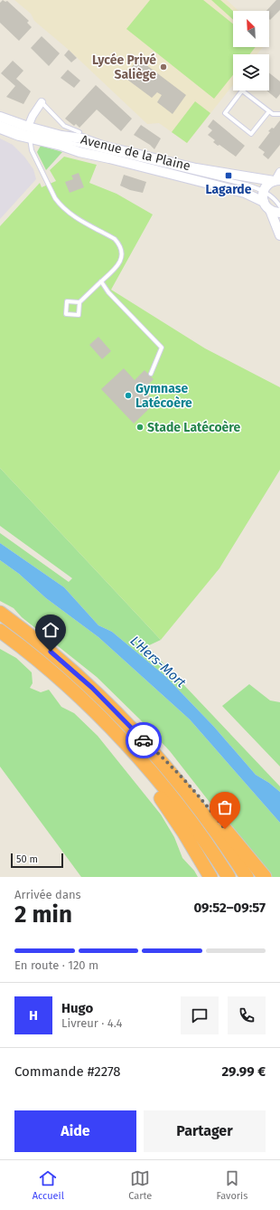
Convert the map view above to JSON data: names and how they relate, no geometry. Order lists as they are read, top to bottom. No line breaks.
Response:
{"streets":{"street":["Avenue de la Plaine"]},"water":["L'Hers-Mort"],"places":{"other":["Lycée Privé Saliège","Gymnase Latécoère","Stade Latécoère"],"transit":["Lagarde"]},"scale_bar":"50 m","north":"top left","page":{"scale":"50 m","heading":["2 min","Arrivée dans","09:52–09:57"],"panel":["Hugo","Livreur · 4.4","Commande #2278","29.99 €"],"bar":"En route · 120 m","round":"H","buttons":["Aide","Partager"],"tabs":["Accueil","Carte","Favoris"]}}
